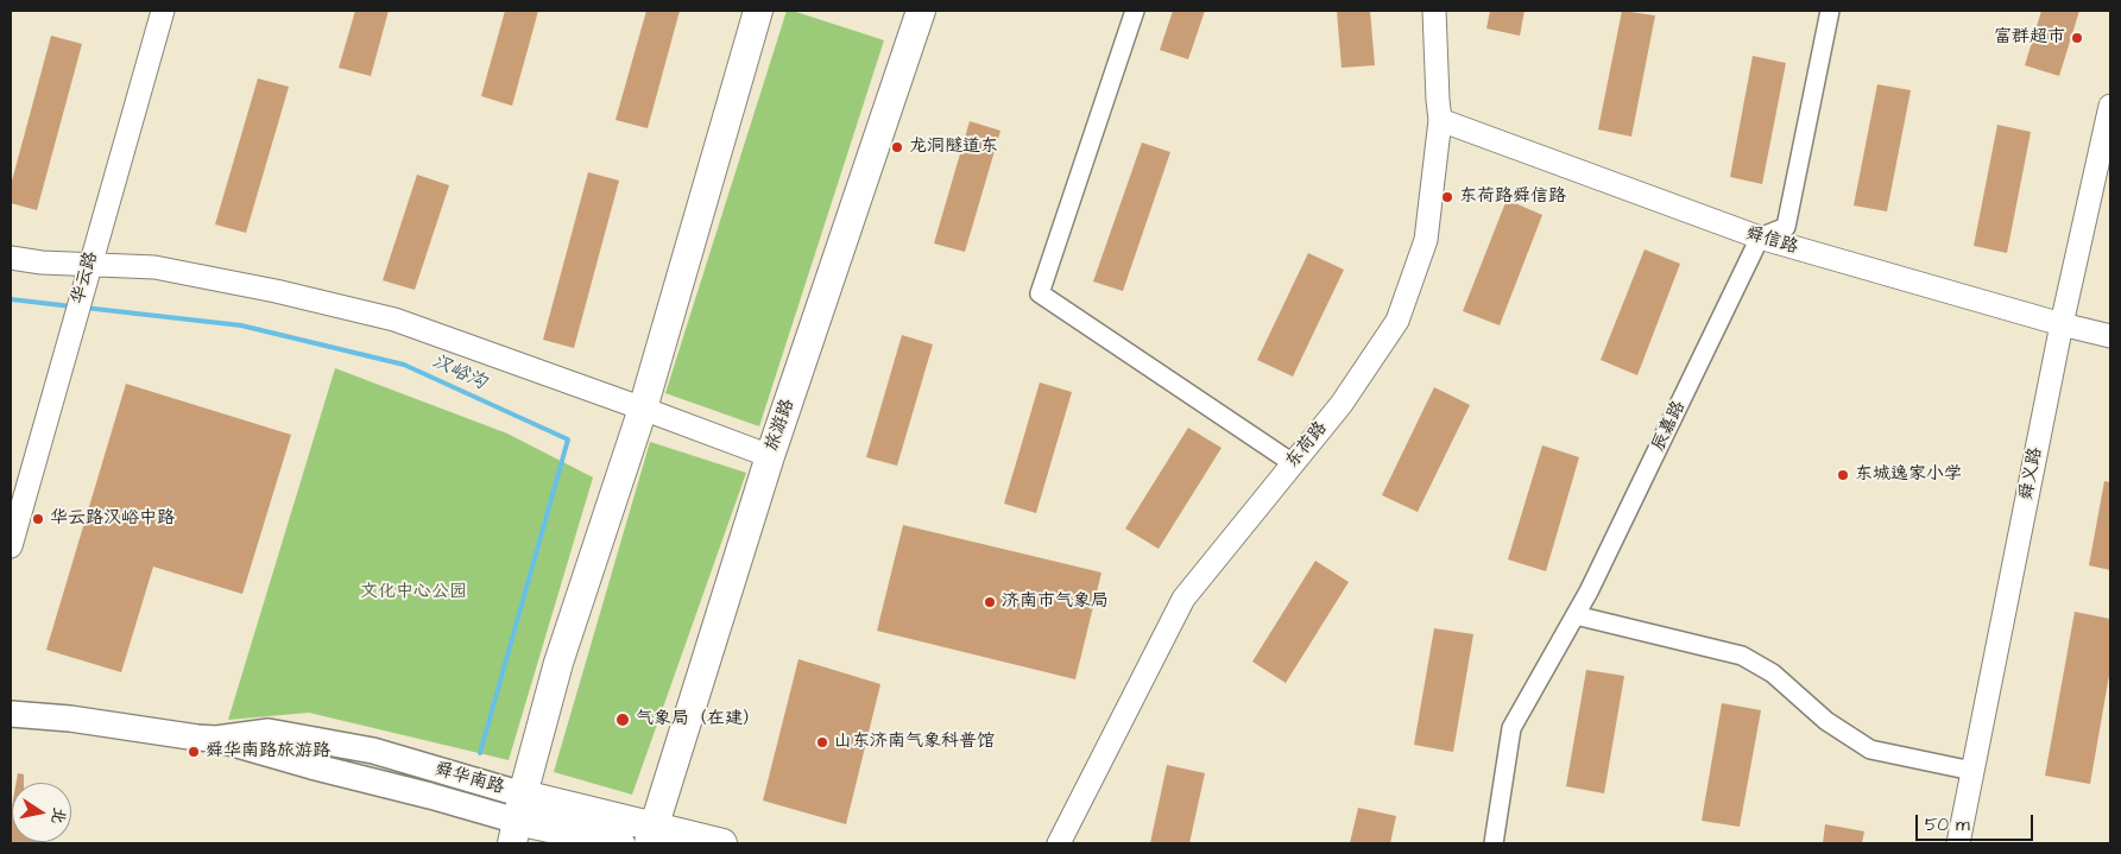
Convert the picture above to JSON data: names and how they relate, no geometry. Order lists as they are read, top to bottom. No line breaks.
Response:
{"streets":{"main road":["旅游路","舜华南路"],"street":["舜信路","华云路","辰嘉路","东荷路","舜义路"]},"crossings":[["舜信路","辰嘉路"],["舜信路","东荷路"],["舜信路","舜义路"],["旅游路","舜华南路"]],"water":["汉峪沟"],"parks":["文化中心公园"],"places":["富群超市","龙洞隧道东","东荷路舜信路","东城逸家小学","华云路汉峪中路","济南市气象局","气象局（在建）","山东济南气象科普馆","舜华南路旅游路"],"scale_bar":"50 m","north":"right"}
